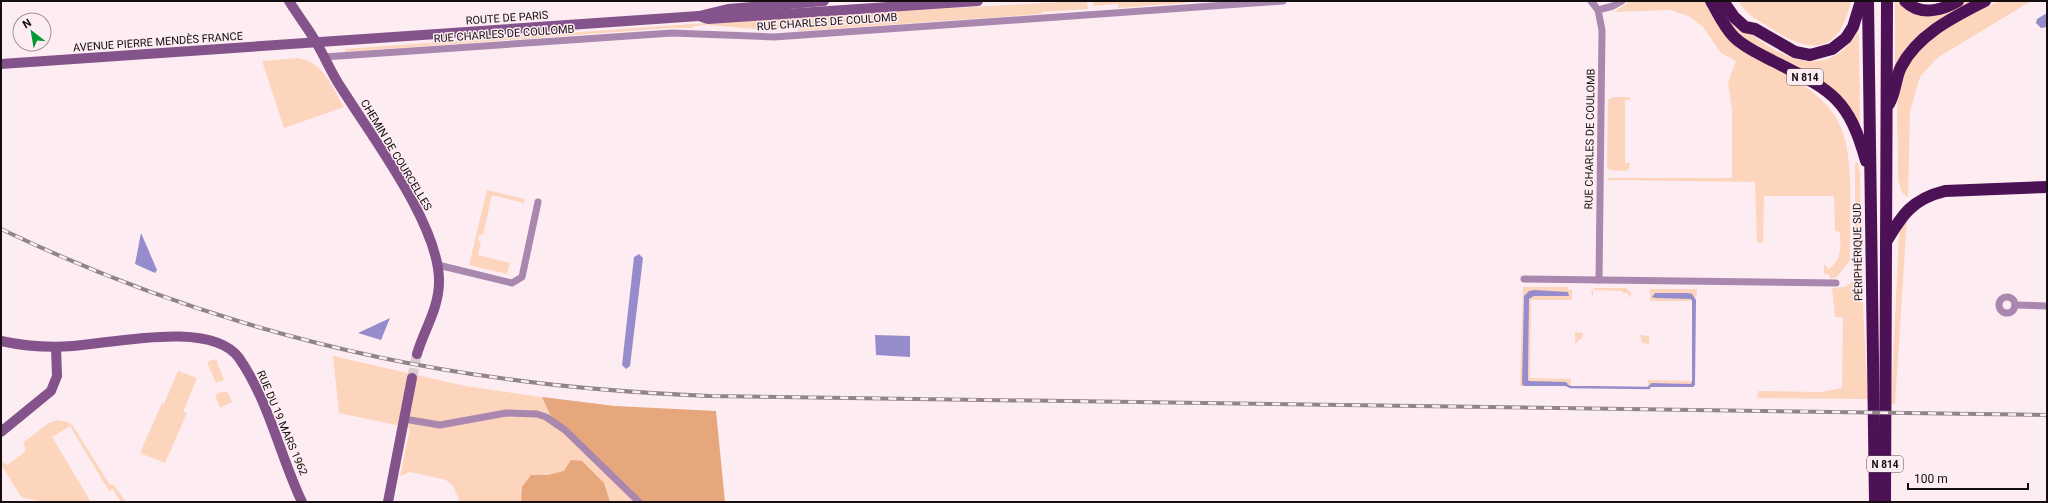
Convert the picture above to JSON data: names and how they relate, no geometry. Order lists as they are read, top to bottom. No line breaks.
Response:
{"streets":{"highway":["N 814","PÉRIPHÉRIQUE SUD"],"main road":["ROUTE DE PARIS","AVENUE PIERRE MENDÈS FRANCE","CHEMIN DE COURCELLES","RUE DU 19 MARS 1962"],"street":["RUE CHARLES DE COULOMB"]},"crossings":[["ROUTE DE PARIS","AVENUE PIERRE MENDÈS FRANCE"],["ROUTE DE PARIS","CHEMIN DE COURCELLES"],["RUE CHARLES DE COULOMB","CHEMIN DE COURCELLES"],["AVENUE PIERRE MENDÈS FRANCE","CHEMIN DE COURCELLES"],["N 814","PÉRIPHÉRIQUE SUD"]],"scale_bar":"100 m","north":"top left"}
